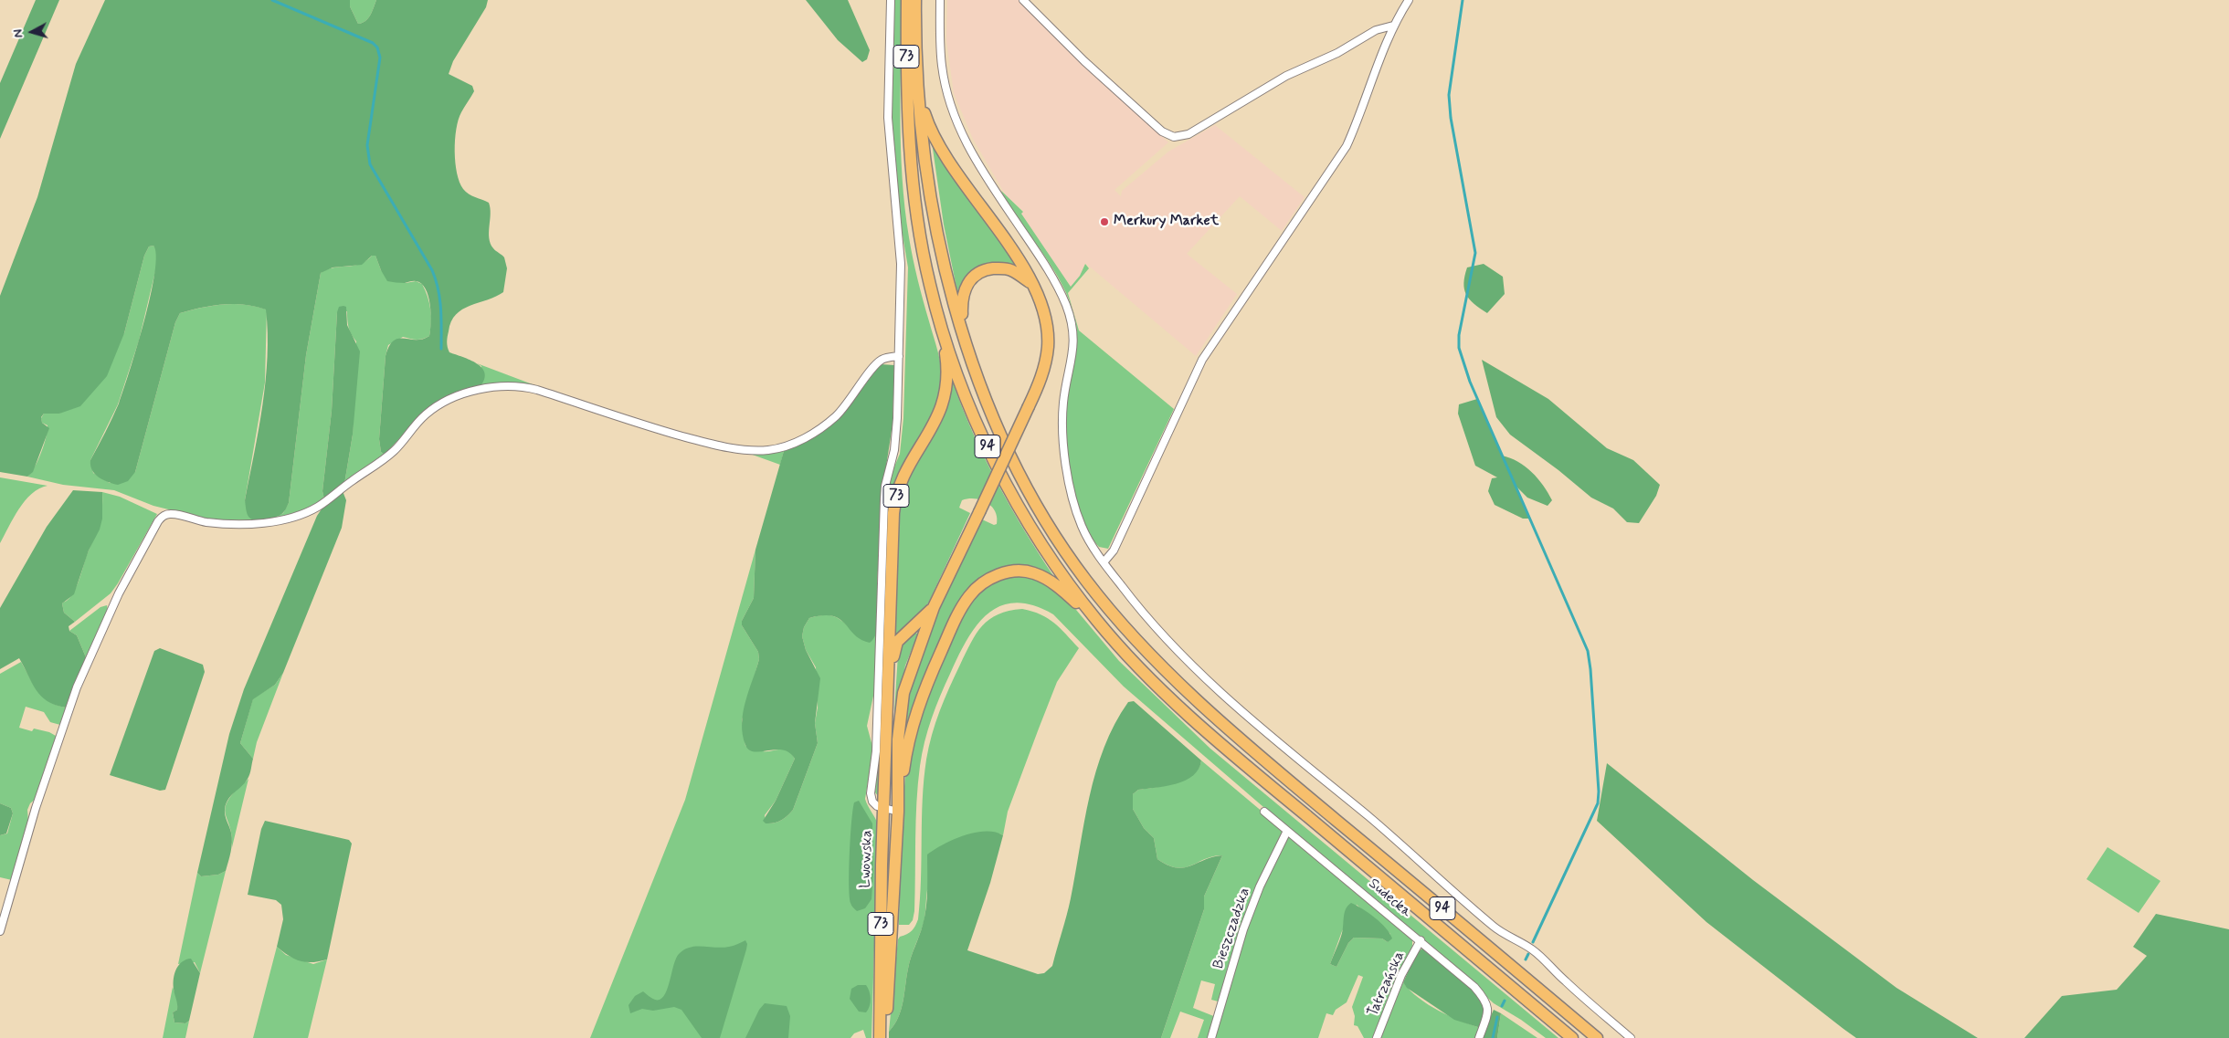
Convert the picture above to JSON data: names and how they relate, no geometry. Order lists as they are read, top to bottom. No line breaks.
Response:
{"streets":{"main road":["73","94","Lwowska"],"street":["Sudecka","Bieszczadzka","Tatrzańska"]},"crossings":[["73","94"],["73","Lwowska"],["Sudecka","Bieszczadzka"],["Sudecka","Tatrzańska"]],"places":["Merkury Market"],"north":"left"}
